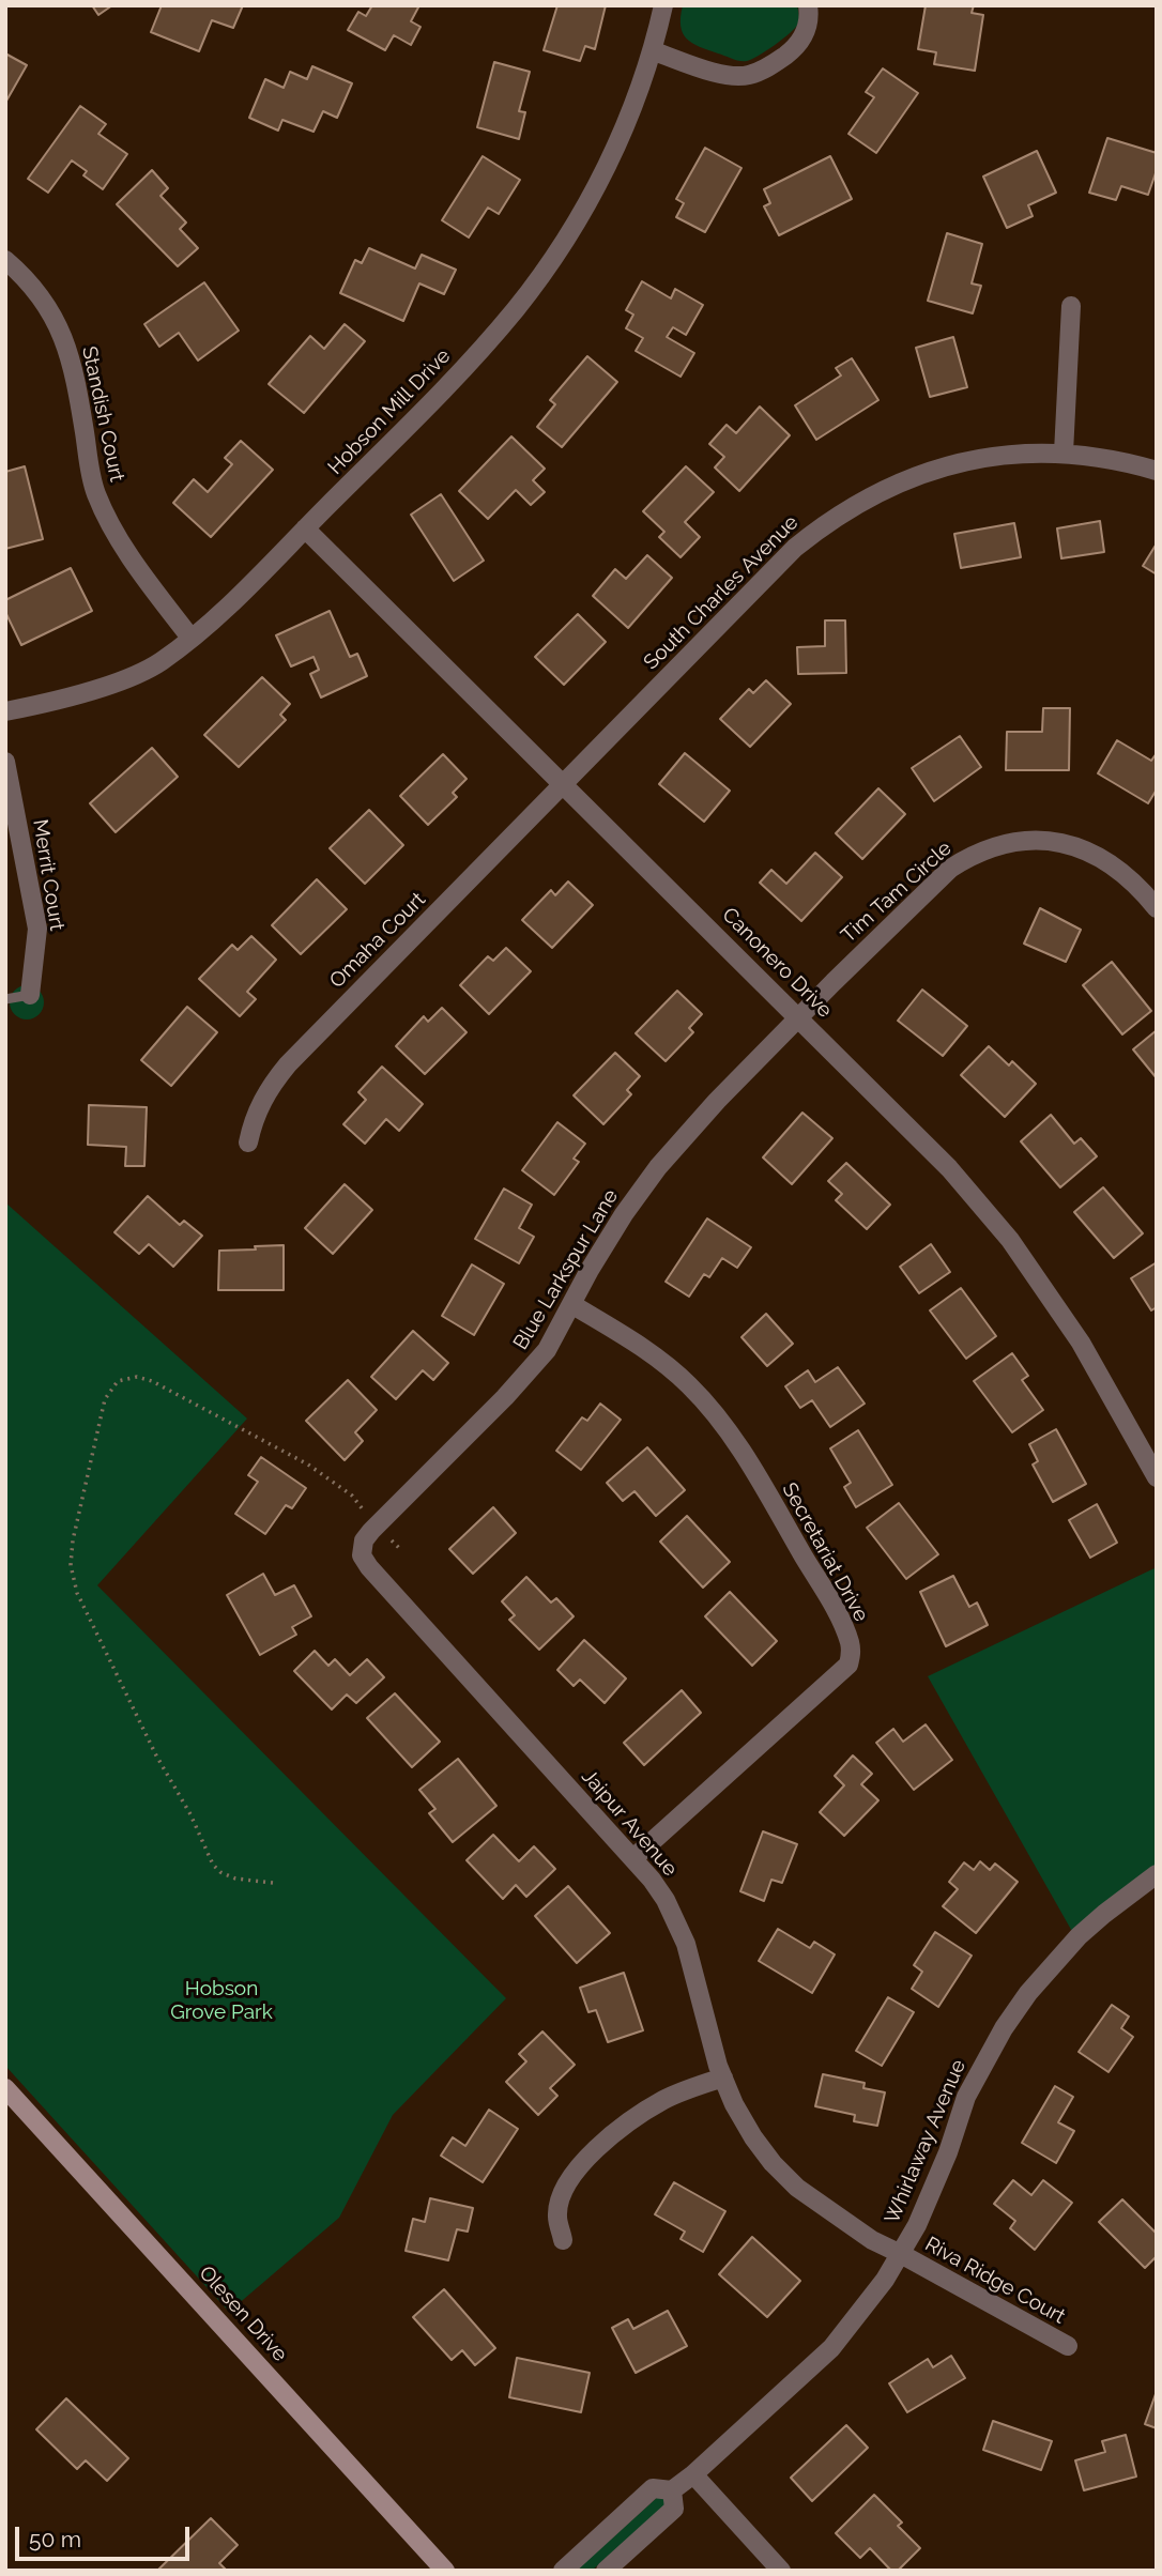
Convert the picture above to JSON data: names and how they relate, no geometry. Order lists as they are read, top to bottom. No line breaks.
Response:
{"streets":{"street":["Hobson Mill Drive","Standish Court","South Charles Avenue","Merrit Court","Tim Tam Circle","Omaha Court","Canonero Drive","Blue Larkspur Lane","Secretariat Drive","Jaipur Avenue","Whirlaway Avenue","Riva Ridge Court","Olesen Drive"]},"crossings":[["Hobson Mill Drive","Standish Court"],["Hobson Mill Drive","Canonero Drive"],["South Charles Avenue","Omaha Court"],["South Charles Avenue","Canonero Drive"],["Tim Tam Circle","Canonero Drive"],["Tim Tam Circle","Blue Larkspur Lane"],["Omaha Court","Canonero Drive"],["Canonero Drive","Blue Larkspur Lane"],["Blue Larkspur Lane","Secretariat Drive"],["Blue Larkspur Lane","Jaipur Avenue"],["Secretariat Drive","Jaipur Avenue"],["Jaipur Avenue","Whirlaway Avenue"],["Jaipur Avenue","Riva Ridge Court"],["Whirlaway Avenue","Riva Ridge Court"]],"parks":["Hobson Grove Park"],"scale_bar":"50 m"}
